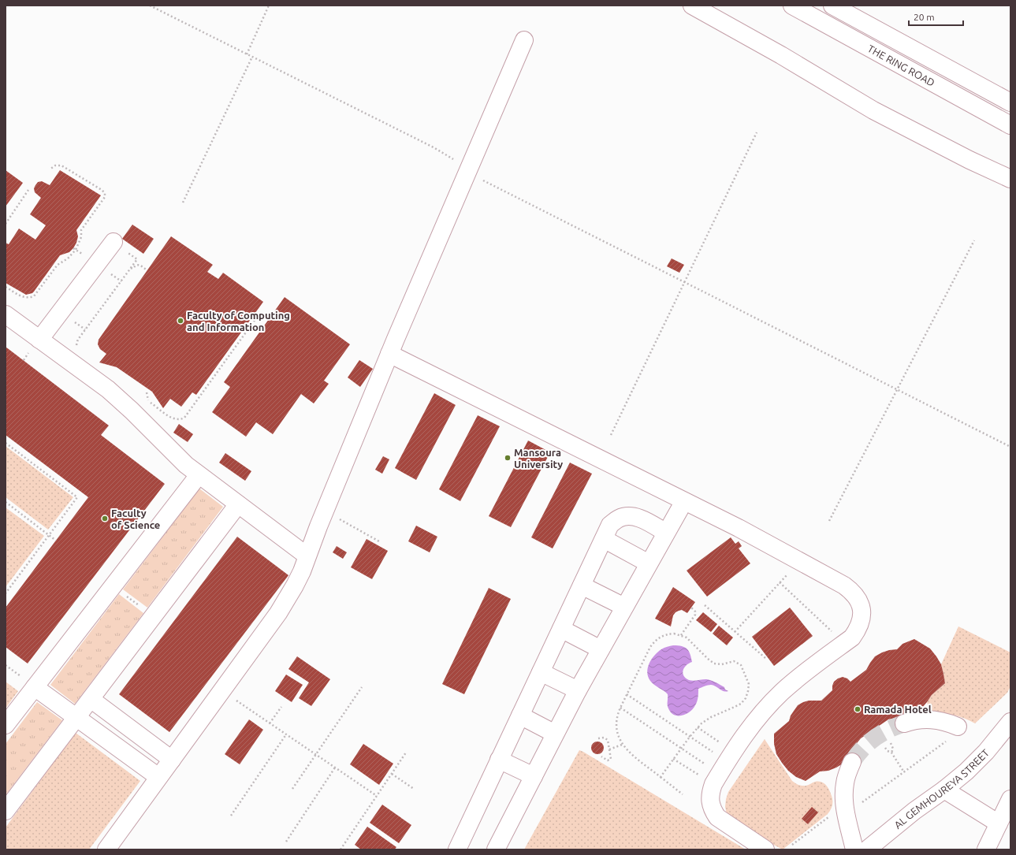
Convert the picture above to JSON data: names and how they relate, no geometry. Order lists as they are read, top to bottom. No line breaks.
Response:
{"streets":{"main road":["THE RING ROAD","AL GEMHOUREYA STREET"]},"places":["Faculty of Computing and Information","Mansoura University","Faculty of Science","Ramada Hotel"],"scale_bar":"20 m"}
